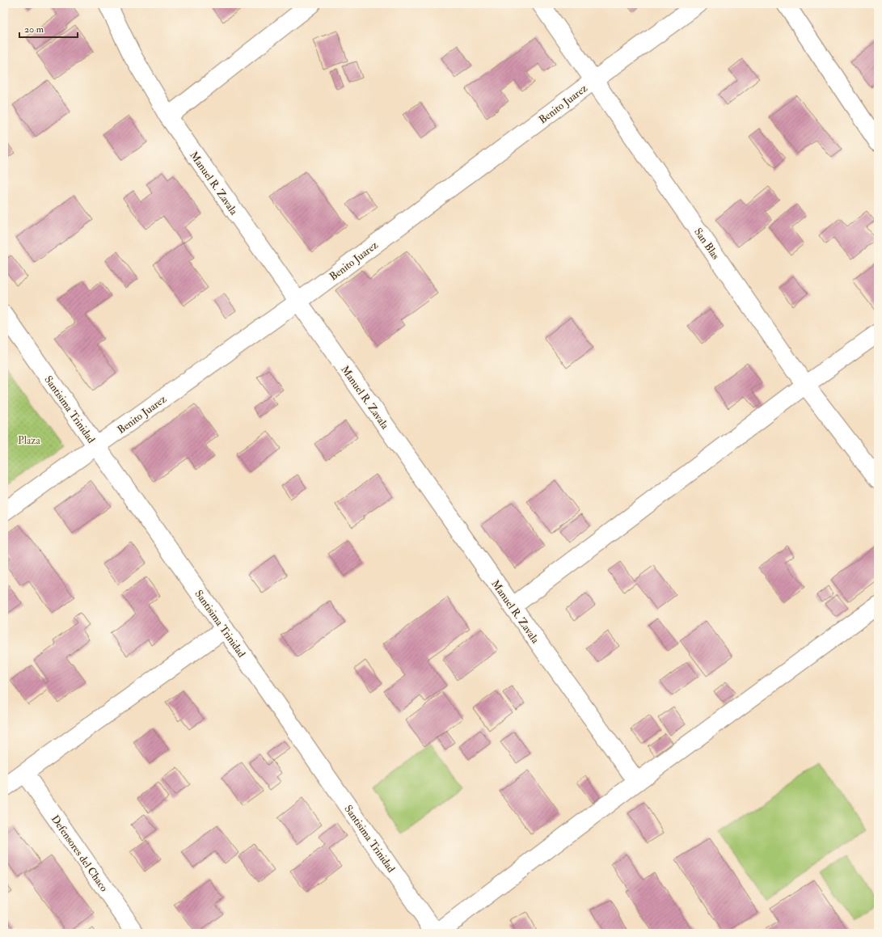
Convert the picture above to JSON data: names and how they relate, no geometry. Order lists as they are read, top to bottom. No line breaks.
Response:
{"streets":{"street":["Benito Juarez","Manuel R. Zavala","San Blas","Santisima Trinidad","Defensores del Chaco"]},"crossings":[["Benito Juarez","Manuel R. Zavala"],["Benito Juarez","San Blas"],["Benito Juarez","Santisima Trinidad"]],"parks":["Plaza"],"scale_bar":"20 m"}
